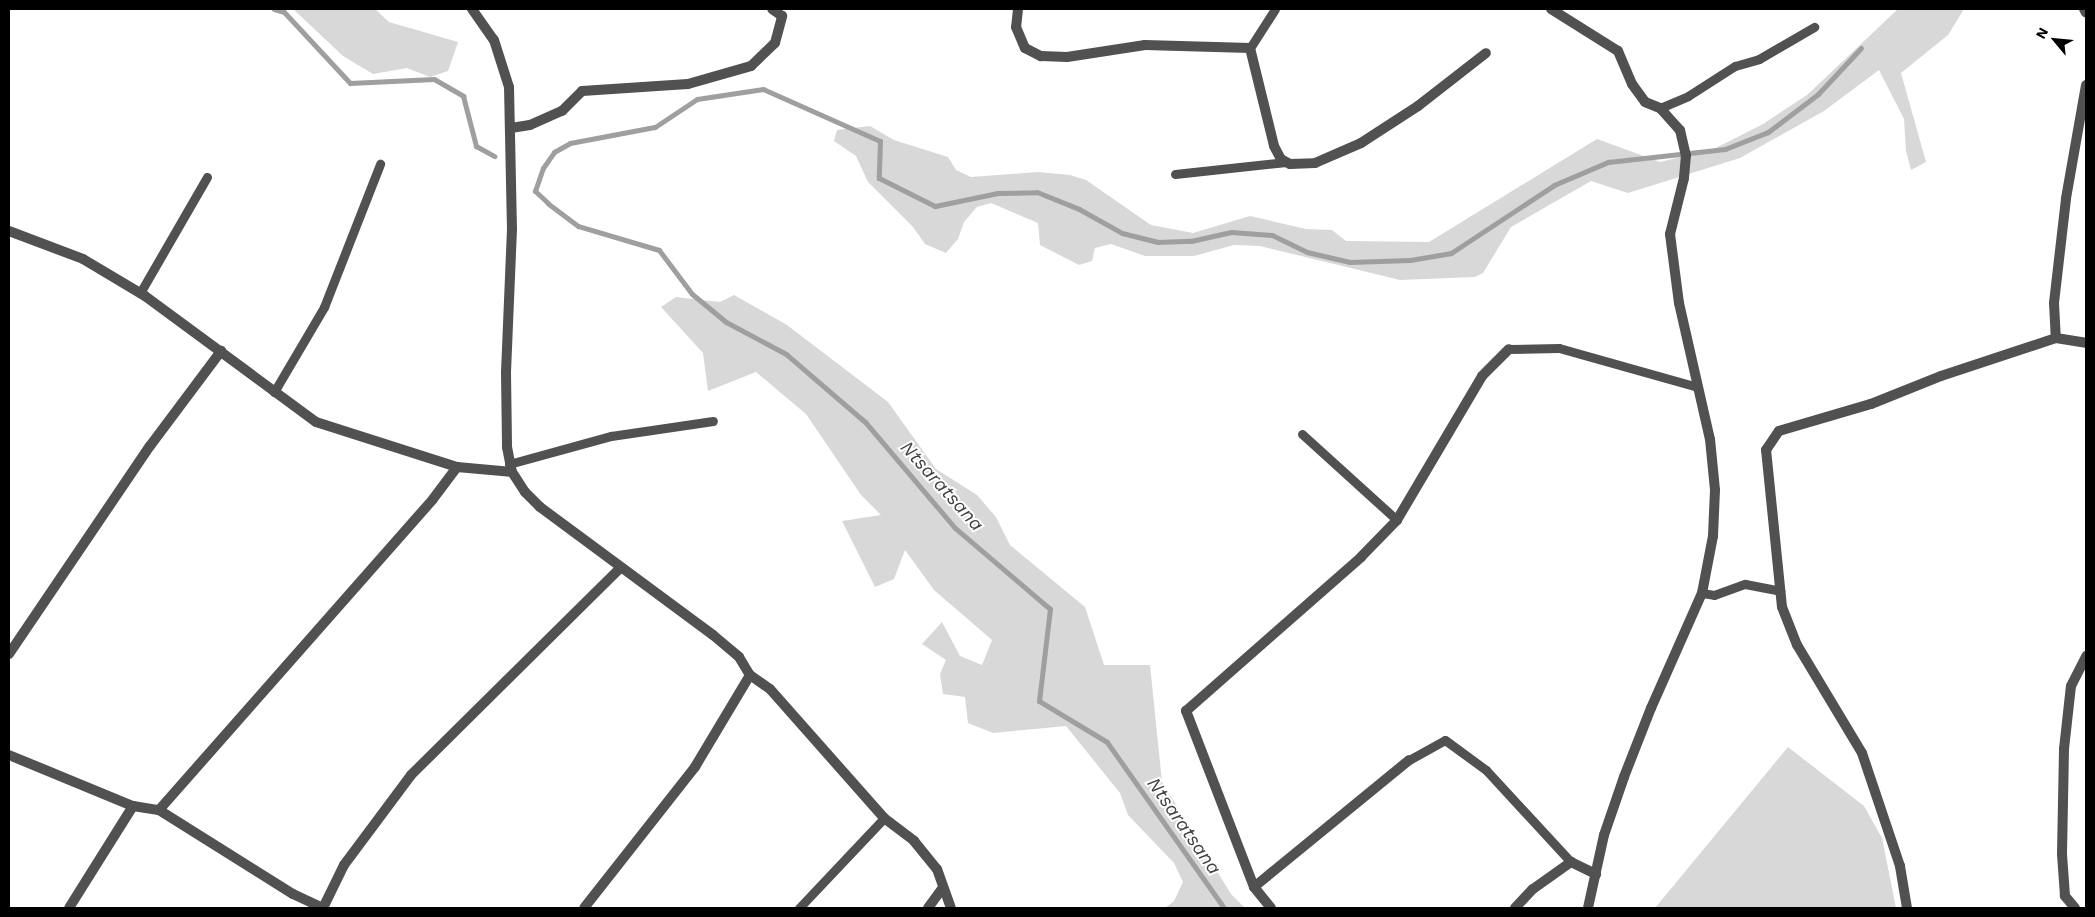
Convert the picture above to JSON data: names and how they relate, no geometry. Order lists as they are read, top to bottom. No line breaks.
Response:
{"water":["Ntsaratsana"],"north":"top left"}
